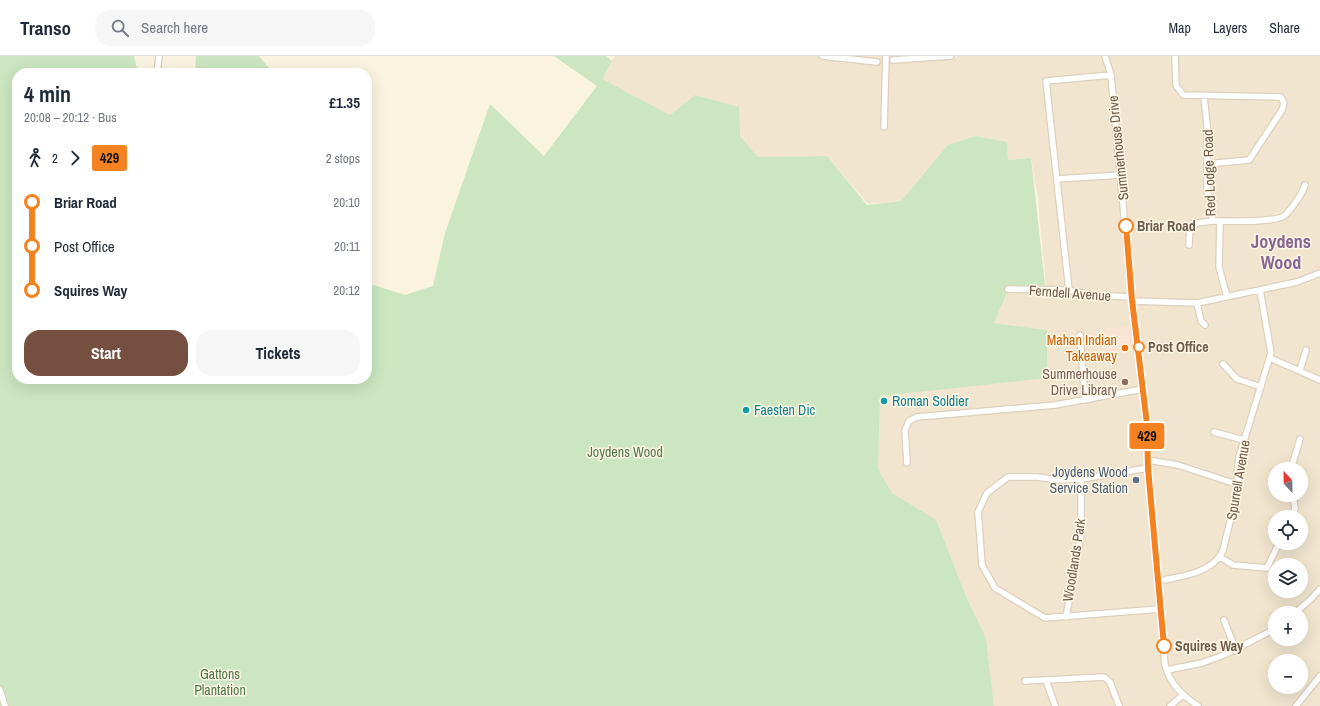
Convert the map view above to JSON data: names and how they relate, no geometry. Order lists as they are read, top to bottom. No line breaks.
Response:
{"streets":{"street":["Summerhouse Drive","Red Lodge Road","Ferndell Avenue","Spurrell Avenue","Woodlands Park"]},"crossings":[["Summerhouse Drive","Ferndell Avenue"],["Summerhouse Drive","Woodlands Park"],["Ferndell Avenue","Spurrell Avenue"]],"districts":["Joydens Wood"],"parks":["Joydens Wood","Gattons Plantation"],"places":["Briar Road","Post Office","Mahan Indian Takeaway","Summerhouse Drive Library","Roman Soldier","Faesten Dic","Joydens Wood Service Station","Squires Way"],"lines":["bus line 429"],"north":"top","page":{"header":"Transo","search":"Search here","nav":["Map","Layers","Share"],"on_map":"429","heading":["4 min","20:08 – 20:12 · Bus","£1.35"],"legs":["2","429","2 stops"],"list":[{"name":"Briar Road","value":"20:10"},{"name":"Post Office","value":"20:11"},{"name":"Squires Way","value":"20:12"}],"buttons":["Start","Tickets"],"map_buttons":["+","−"]}}
